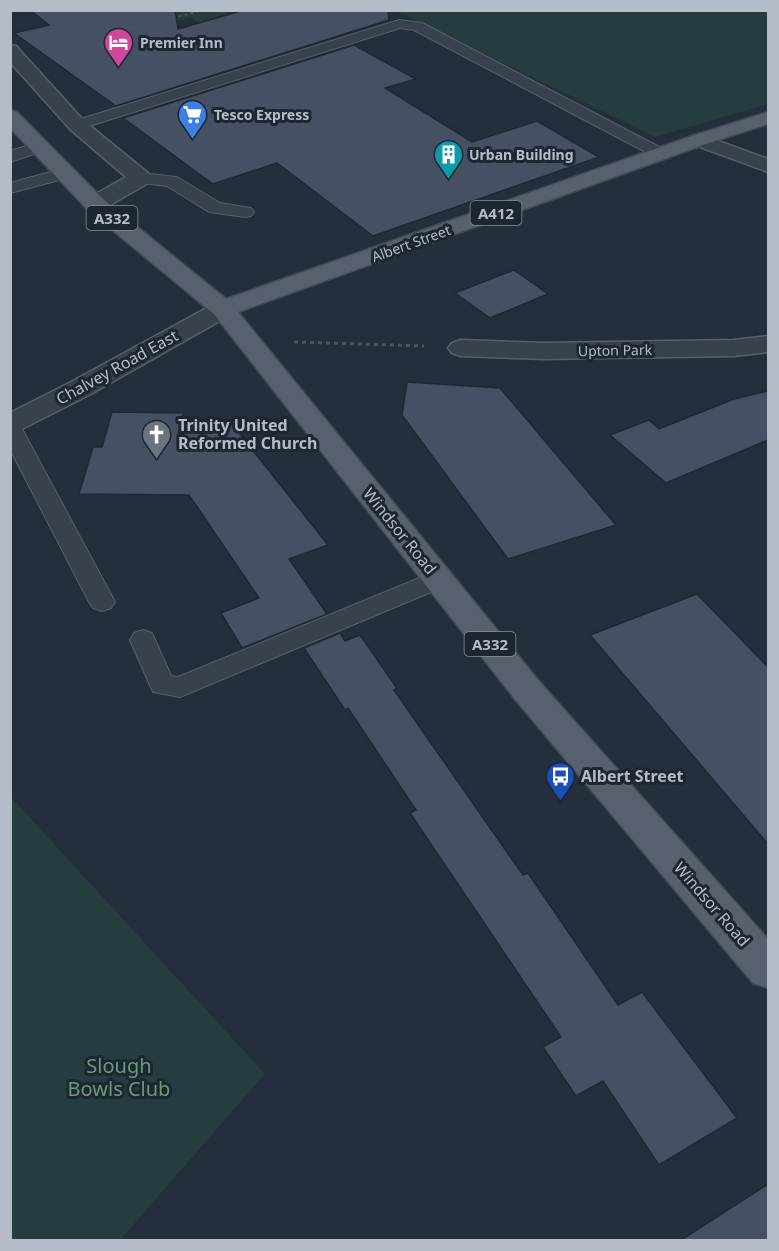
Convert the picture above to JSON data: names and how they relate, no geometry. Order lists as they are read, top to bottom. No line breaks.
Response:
{"streets":{"main road":["A412","A332","Albert Street","Windsor Road"],"street":["Upton Park","Chalvey Road East"]},"crossings":[["Albert Street","Chalvey Road East"],["Albert Street","Windsor Road"],["Chalvey Road East","Windsor Road"]],"parks":["Slough Bowls Club"],"places":{"hotel":["Premier Inn"],"supermarket":["Tesco Express"],"building":["Urban Building"],"church":["Trinity United Reformed Church"],"bus stop":["Albert Street"]}}
